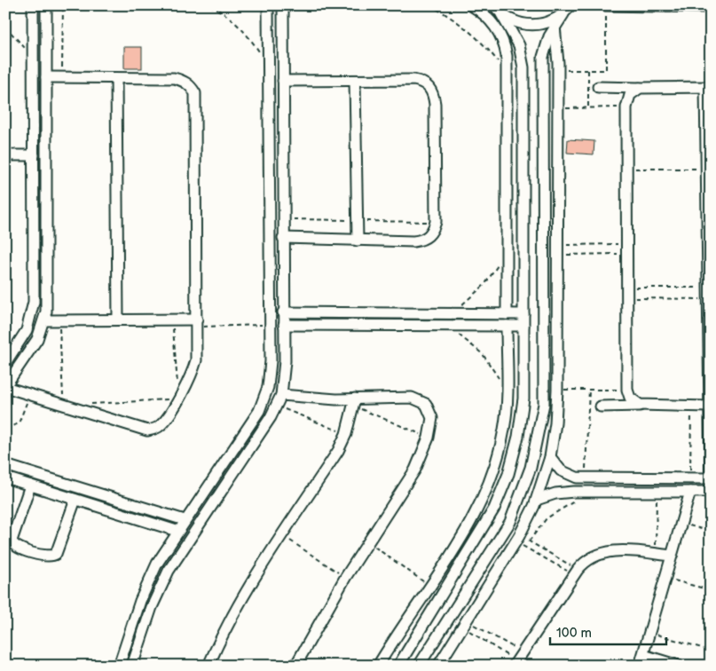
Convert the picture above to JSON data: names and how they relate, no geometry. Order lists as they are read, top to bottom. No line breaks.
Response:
{"scale_bar":"100 m"}
